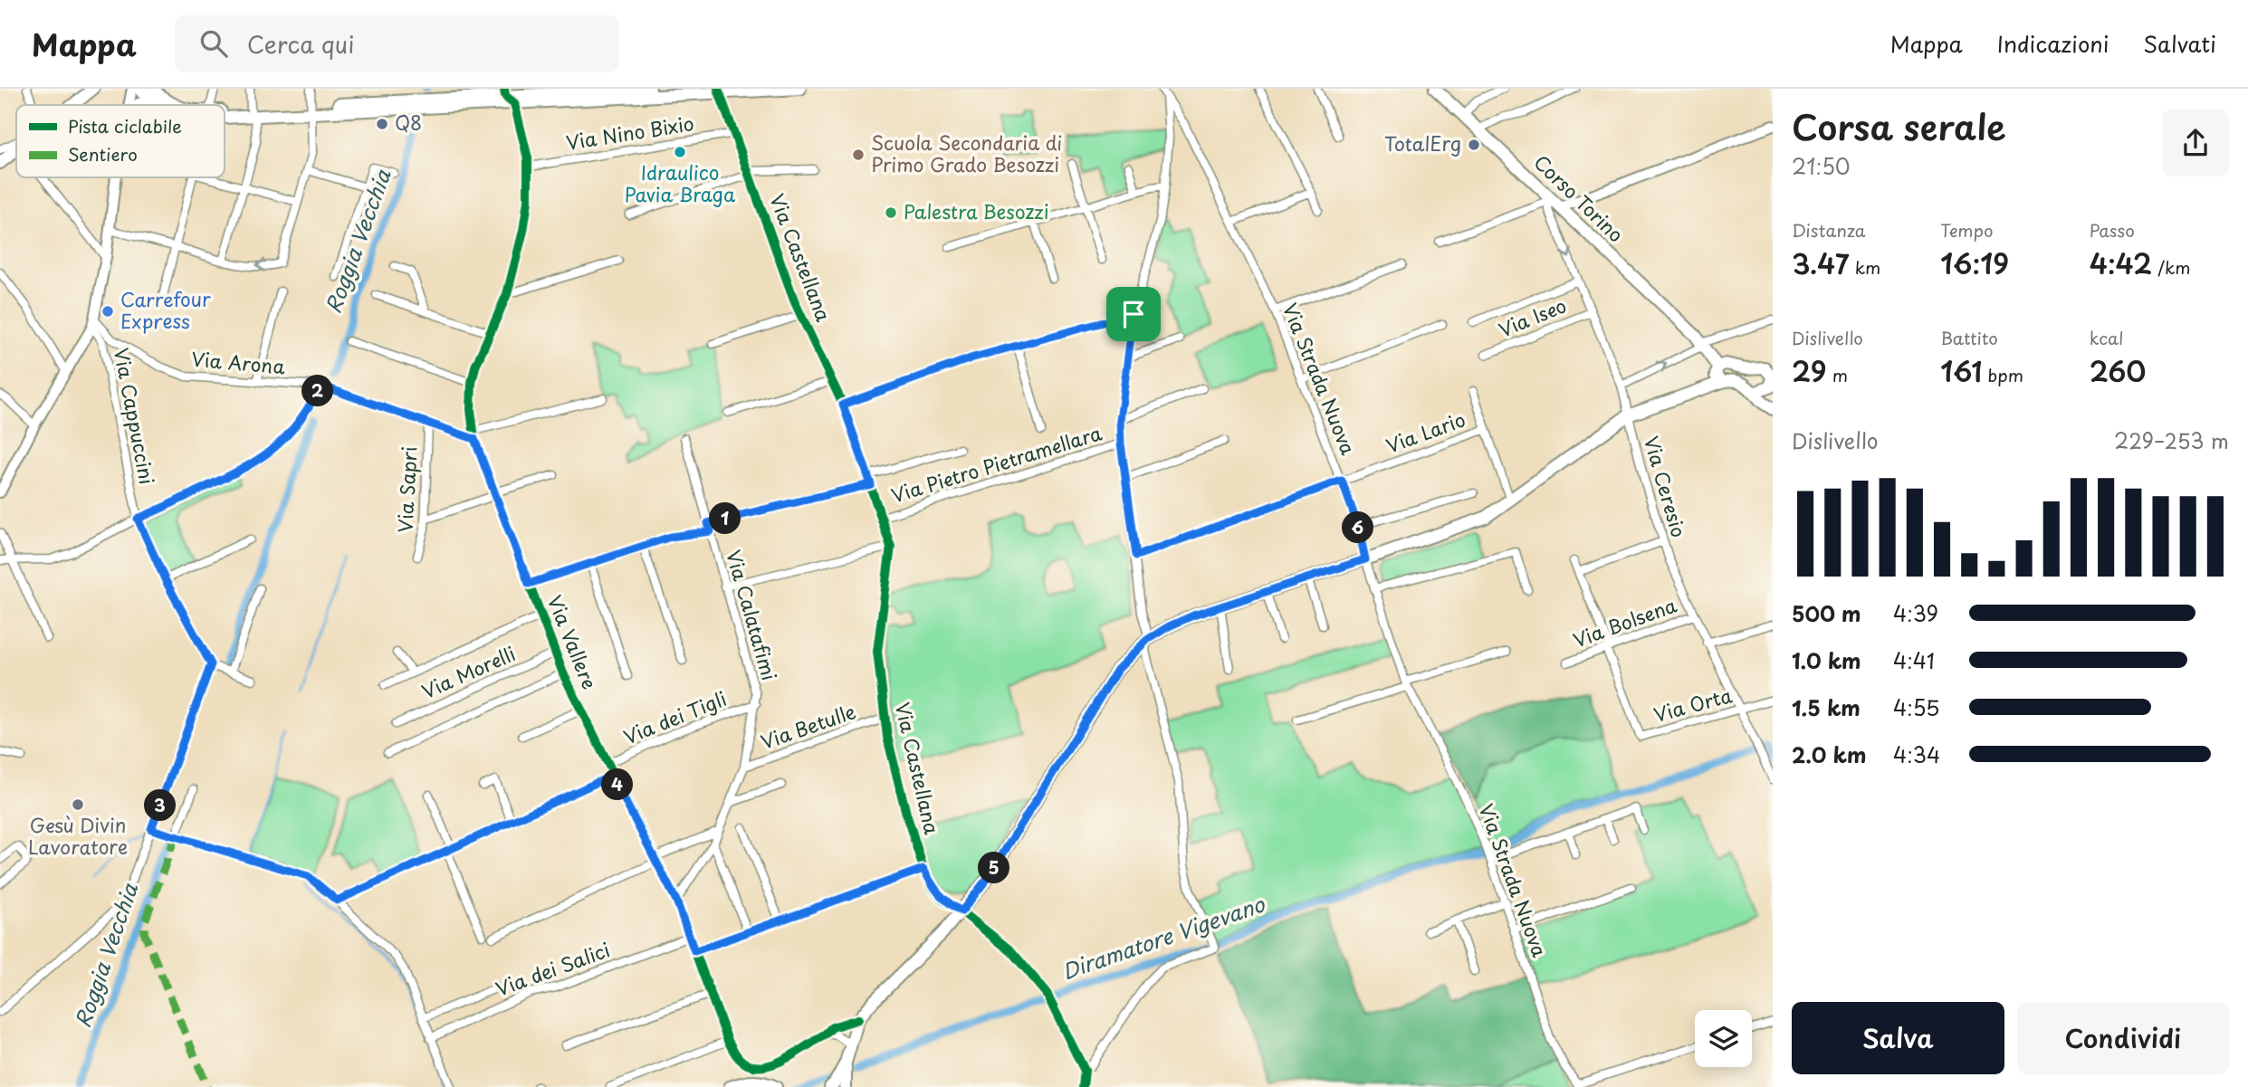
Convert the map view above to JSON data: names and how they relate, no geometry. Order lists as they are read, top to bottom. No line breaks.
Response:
{"streets":{"main road":["Corso Torino"],"street":["Via Nino Bixio","Via Castellana","Via Iseo","Via Arona","Via Strada Nuova","Via Cappuccini","Via Lario","Via Pietro Pietramellara","Via Ceresio","Via Sapri","Via Calatafimi","Via Bolsena","Via Vallere","Via Morelli","Via Orta","Via dei Tigli","Via Betulle","Via dei Salici"]},"crossings":[["Via Nino Bixio","Via Castellana"],["Via Nino Bixio","Via Vallere"],["Corso Torino","Via Ceresio"],["Via Castellana","Via Pietro Pietramellara"],["Via Castellana","Via Betulle"],["Via Iseo","Via Ceresio"],["Via Arona","Via Cappuccini"],["Via Arona","Via Sapri"],["Via Strada Nuova","Via Lario"],["Via Ceresio","Via Bolsena"],["Via Ceresio","Via Orta"],["Via Sapri","Via Vallere"],["Via Calatafimi","Via Vallere"],["Via Calatafimi","Via dei Tigli"],["Via Calatafimi","Via Betulle"],["Via Bolsena","Via Orta"],["Via Vallere","Via Morelli"],["Via Vallere","Via dei Tigli"],["Via Vallere","Via dei Salici"]],"water":["Roggia Vecchia","Diramatore Vigevano"],"places":["Q8","TotalErg","Idraulico Pavia Braga","Scuola Secondaria di Primo Grado Besozzi","Palestra Besozzi","Carrefour Express","Gesù Divin Lavoratore"],"legend":["Pista ciclabile","Sentiero"],"page":{"header":"Mappa","search":"Cerca qui","nav":["Mappa","Indicazioni","Salvati"],"heading":["Corsa serale","21:50"],"stats":[["Distanza","3.47 km"],["Tempo","16:19"],["Passo","4:42 /km"],["Dislivello","29 m"],["Battito","161 bpm"],["kcal","260"]],"pins":["2","1","6","4","3","5"],"chart":["Dislivello","229–253 m"],"list":[{"name":"500 m","note":"4:39"},{"name":"1.0 km","note":"4:41"},{"name":"1.5 km","note":"4:55"},{"name":"2.0 km","note":"4:34"}],"buttons":["Salva","Condividi"]}}
